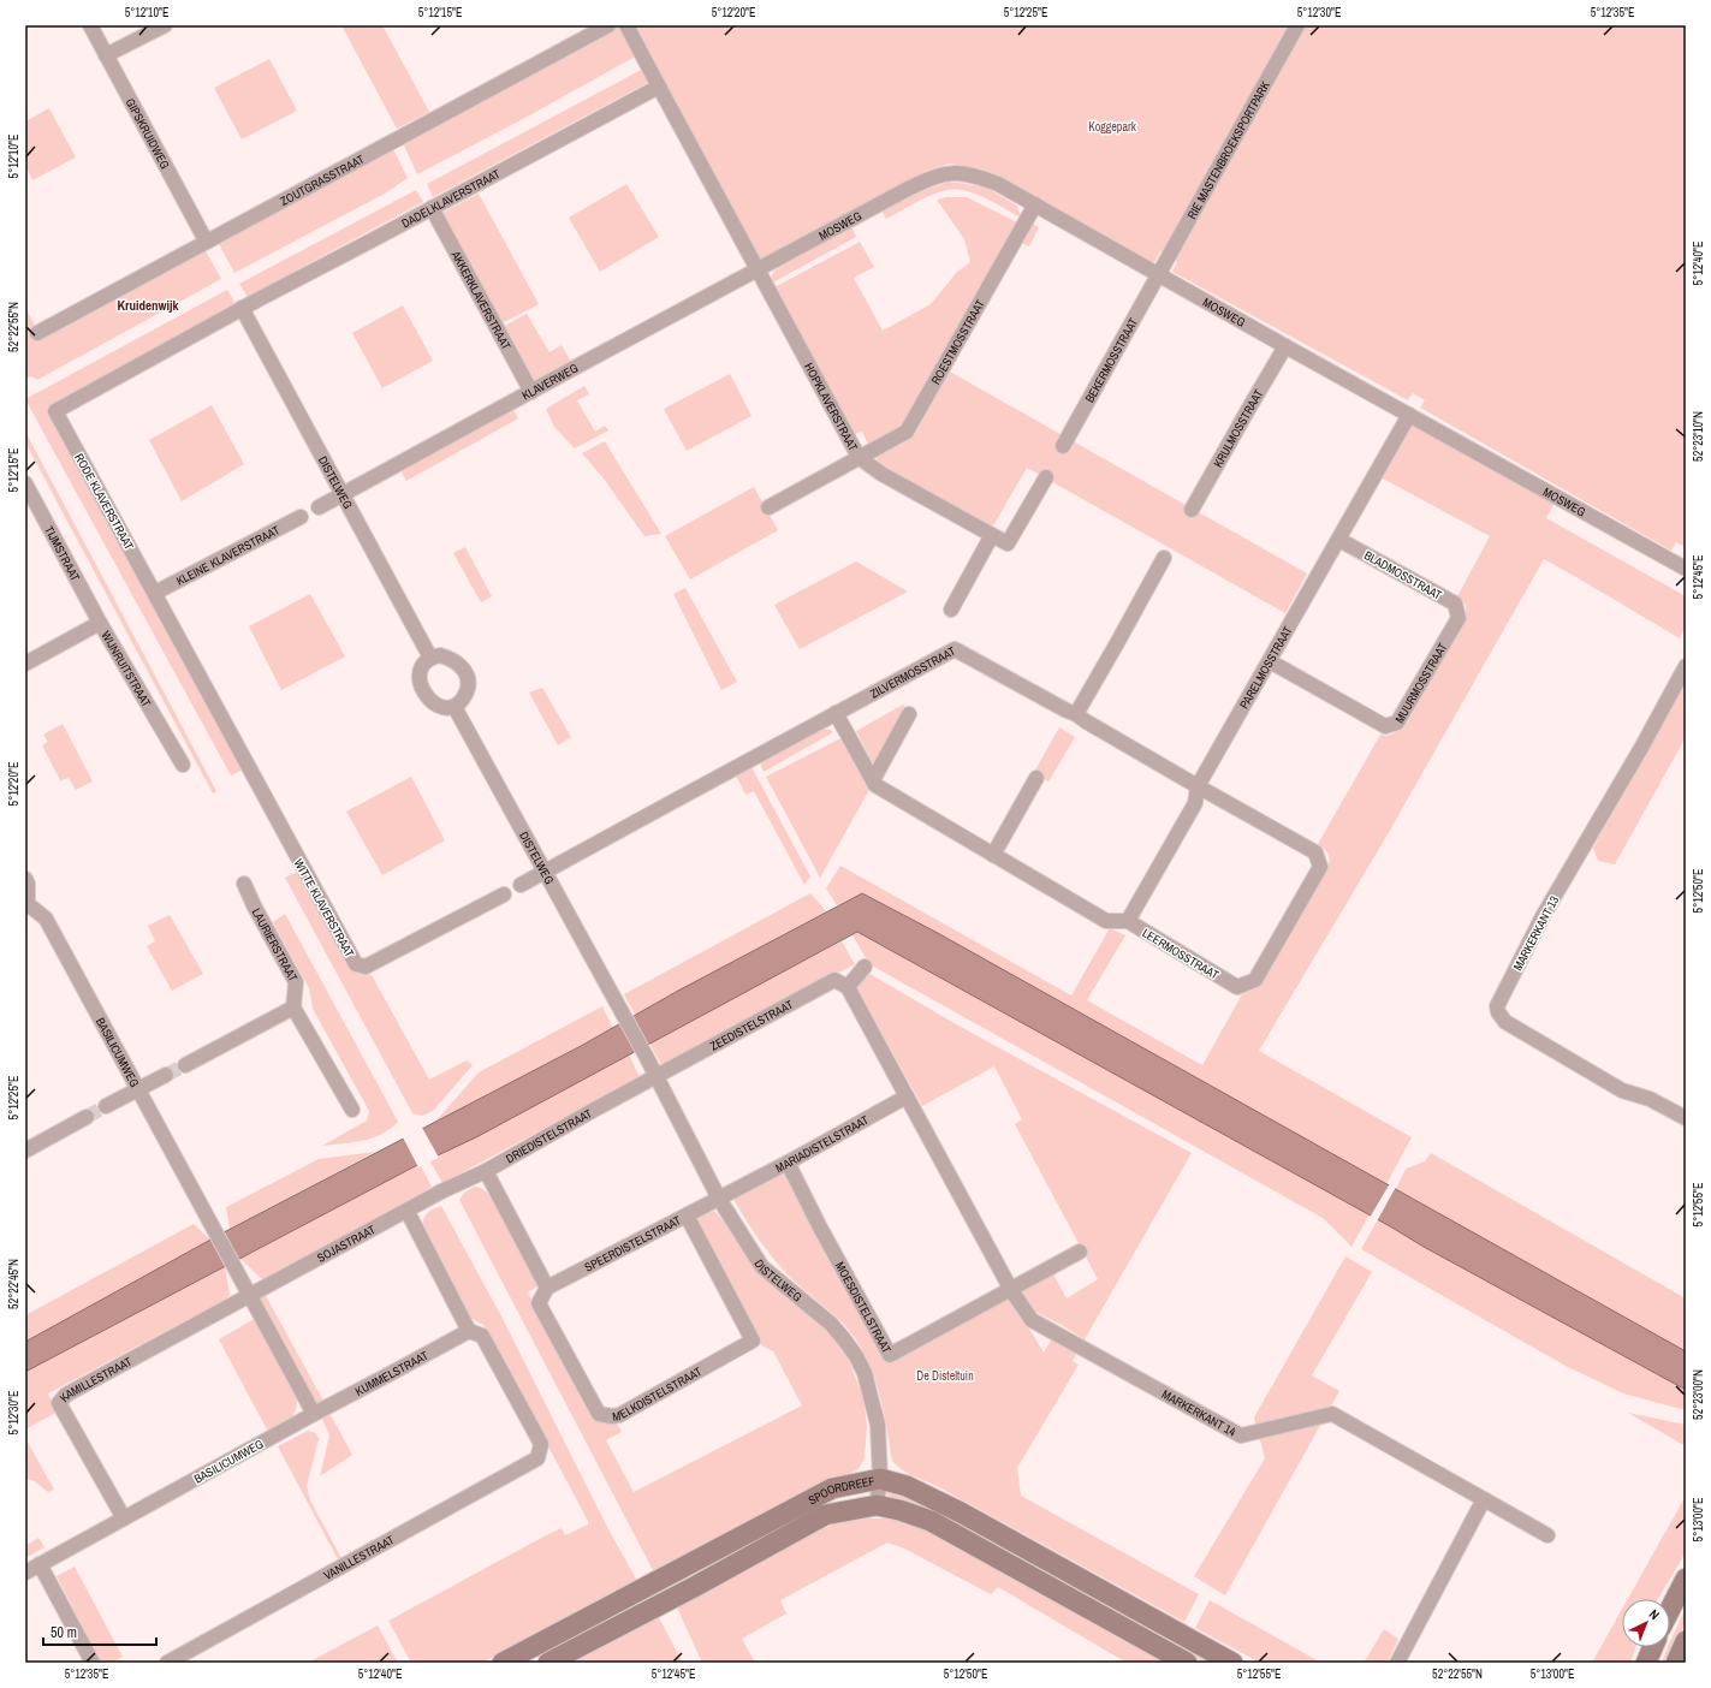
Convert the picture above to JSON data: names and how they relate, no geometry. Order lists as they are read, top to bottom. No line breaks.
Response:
{"streets":{"main road":["SPOORDREEF"],"street":["GIPSKRUIDWEG","RIE MASTENBROEKSPORTPARK","ZOUTGRASSTRAAT","DADELKLAVERSTRAAT","MOSWEG","AKKERKLAVERSTRAAT","ROESTMOSSTRAAT","BEKERMOSSTRAAT","KLAVERWEG","HOPKLAVERSTRAAT","KRULMOSSTRAAT","DISTELWEG","RODE KLAVERSTRAAT","TIJMSTRAAT","KLEINE KLAVERSTRAAT","BLADMOSSTRAAT","PARELMOSSTRAAT","WIJNRUITSTRAAT","ZILVERMOSSTRAAT","MUURMOSSTRAAT","WITTE KLAVERSTRAAT","MARKERKANT 13","LAURIERSTRAAT","LEERMOSSTRAAT","ZEEDISTELSTRAAT","BASILICUMWEG","DRIEDISTELSTRAAT","MARIADISTELSTRAAT","SPEERDISTELSTRAAT","SOJASTRAAT","MOESDISTELSTRAAT","KUMMELSTRAAT","KAMILLESTRAAT","MELKDISTELSTRAAT","MARKERKANT 14","VANILLESTRAAT"]},"crossings":[["GIPSKRUIDWEG","ZOUTGRASSTRAAT"],["RIE MASTENBROEKSPORTPARK","MOSWEG"],["RIE MASTENBROEKSPORTPARK","BEKERMOSSTRAAT"],["DADELKLAVERSTRAAT","AKKERKLAVERSTRAAT"],["DADELKLAVERSTRAAT","DISTELWEG"],["DADELKLAVERSTRAAT","RODE KLAVERSTRAAT"],["MOSWEG","ROESTMOSSTRAAT"],["MOSWEG","BEKERMOSSTRAAT"],["MOSWEG","KLAVERWEG"],["MOSWEG","HOPKLAVERSTRAAT"],["MOSWEG","KRULMOSSTRAAT"],["MOSWEG","PARELMOSSTRAAT"],["AKKERKLAVERSTRAAT","KLAVERWEG"],["ROESTMOSSTRAAT","HOPKLAVERSTRAAT"],["KLAVERWEG","HOPKLAVERSTRAAT"],["KLAVERWEG","DISTELWEG"],["DISTELWEG","RODE KLAVERSTRAAT"],["DISTELWEG","ZILVERMOSSTRAAT"],["DISTELWEG","ZEEDISTELSTRAAT"],["DISTELWEG","DRIEDISTELSTRAAT"],["DISTELWEG","MARIADISTELSTRAAT"],["DISTELWEG","SPEERDISTELSTRAAT"],["DISTELWEG","SPOORDREEF"],["RODE KLAVERSTRAAT","KLEINE KLAVERSTRAAT"],["RODE KLAVERSTRAAT","WITTE KLAVERSTRAAT"],["TIJMSTRAAT","WIJNRUITSTRAAT"],["BLADMOSSTRAAT","PARELMOSSTRAAT"],["BLADMOSSTRAAT","MUURMOSSTRAAT"],["PARELMOSSTRAAT","ZILVERMOSSTRAAT"],["PARELMOSSTRAAT","MUURMOSSTRAAT"],["PARELMOSSTRAAT","LEERMOSSTRAAT"],["ZILVERMOSSTRAAT","LEERMOSSTRAAT"],["ZEEDISTELSTRAAT","DRIEDISTELSTRAAT"],["BASILICUMWEG","SOJASTRAAT"],["BASILICUMWEG","KUMMELSTRAAT"],["BASILICUMWEG","KAMILLESTRAAT"],["DRIEDISTELSTRAAT","SOJASTRAAT"],["MARIADISTELSTRAAT","SPEERDISTELSTRAAT"],["MARIADISTELSTRAAT","MOESDISTELSTRAAT"],["SPEERDISTELSTRAAT","MELKDISTELSTRAAT"],["SOJASTRAAT","KAMILLESTRAAT"],["MOESDISTELSTRAAT","MARKERKANT 14"],["KUMMELSTRAAT","VANILLESTRAAT"]],"districts":["Kruidenwijk"],"parks":["Koggepark","De Disteltuin"],"scale_bar":"50 m","north":"top right","coordinates":["5°12'10\"E","5°12'15\"E","5°12'20\"E","5°12'25\"E","5°12'30\"E","5°12'35\"E","5°12'40\"E","52°22'55\"N","52°23'10\"N","5°12'45\"E","5°12'50\"E","5°12'55\"E","52°22'45\"N","52°23'00\"N","5°13'00\"E"]}
